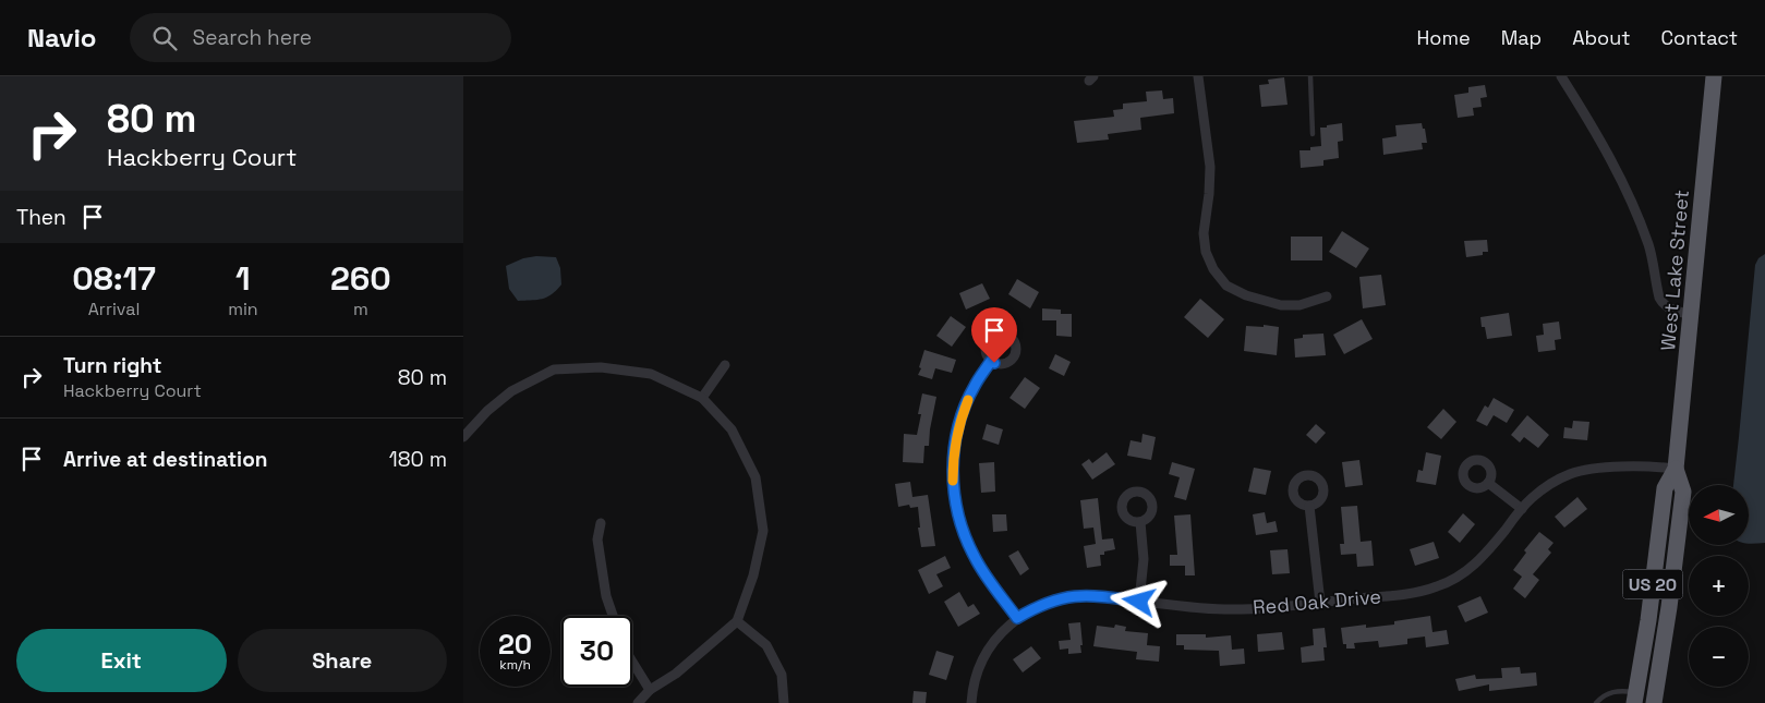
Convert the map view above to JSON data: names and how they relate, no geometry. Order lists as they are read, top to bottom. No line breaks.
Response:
{"streets":{"highway":["West Lake Street","US 20"],"street":["Red Oak Drive"]},"crossings":[["West Lake Street","Red Oak Drive"]],"north":"left","page":{"header":"Navio","search":"Search here","nav":["Home","Map","About","Contact"],"turn":["80 m","Hackberry Court"],"then":"Then","eta":["08:17","Arrival","1","min","260","m"],"list":[{"name":"Turn right","note":"Hackberry Court","value":"80 m"},{"name":"Arrive at destination","value":"180 m"}],"map_buttons":["+","−"],"speed":"20 km/h","limit":"30","buttons":["Exit","Share"]}}
